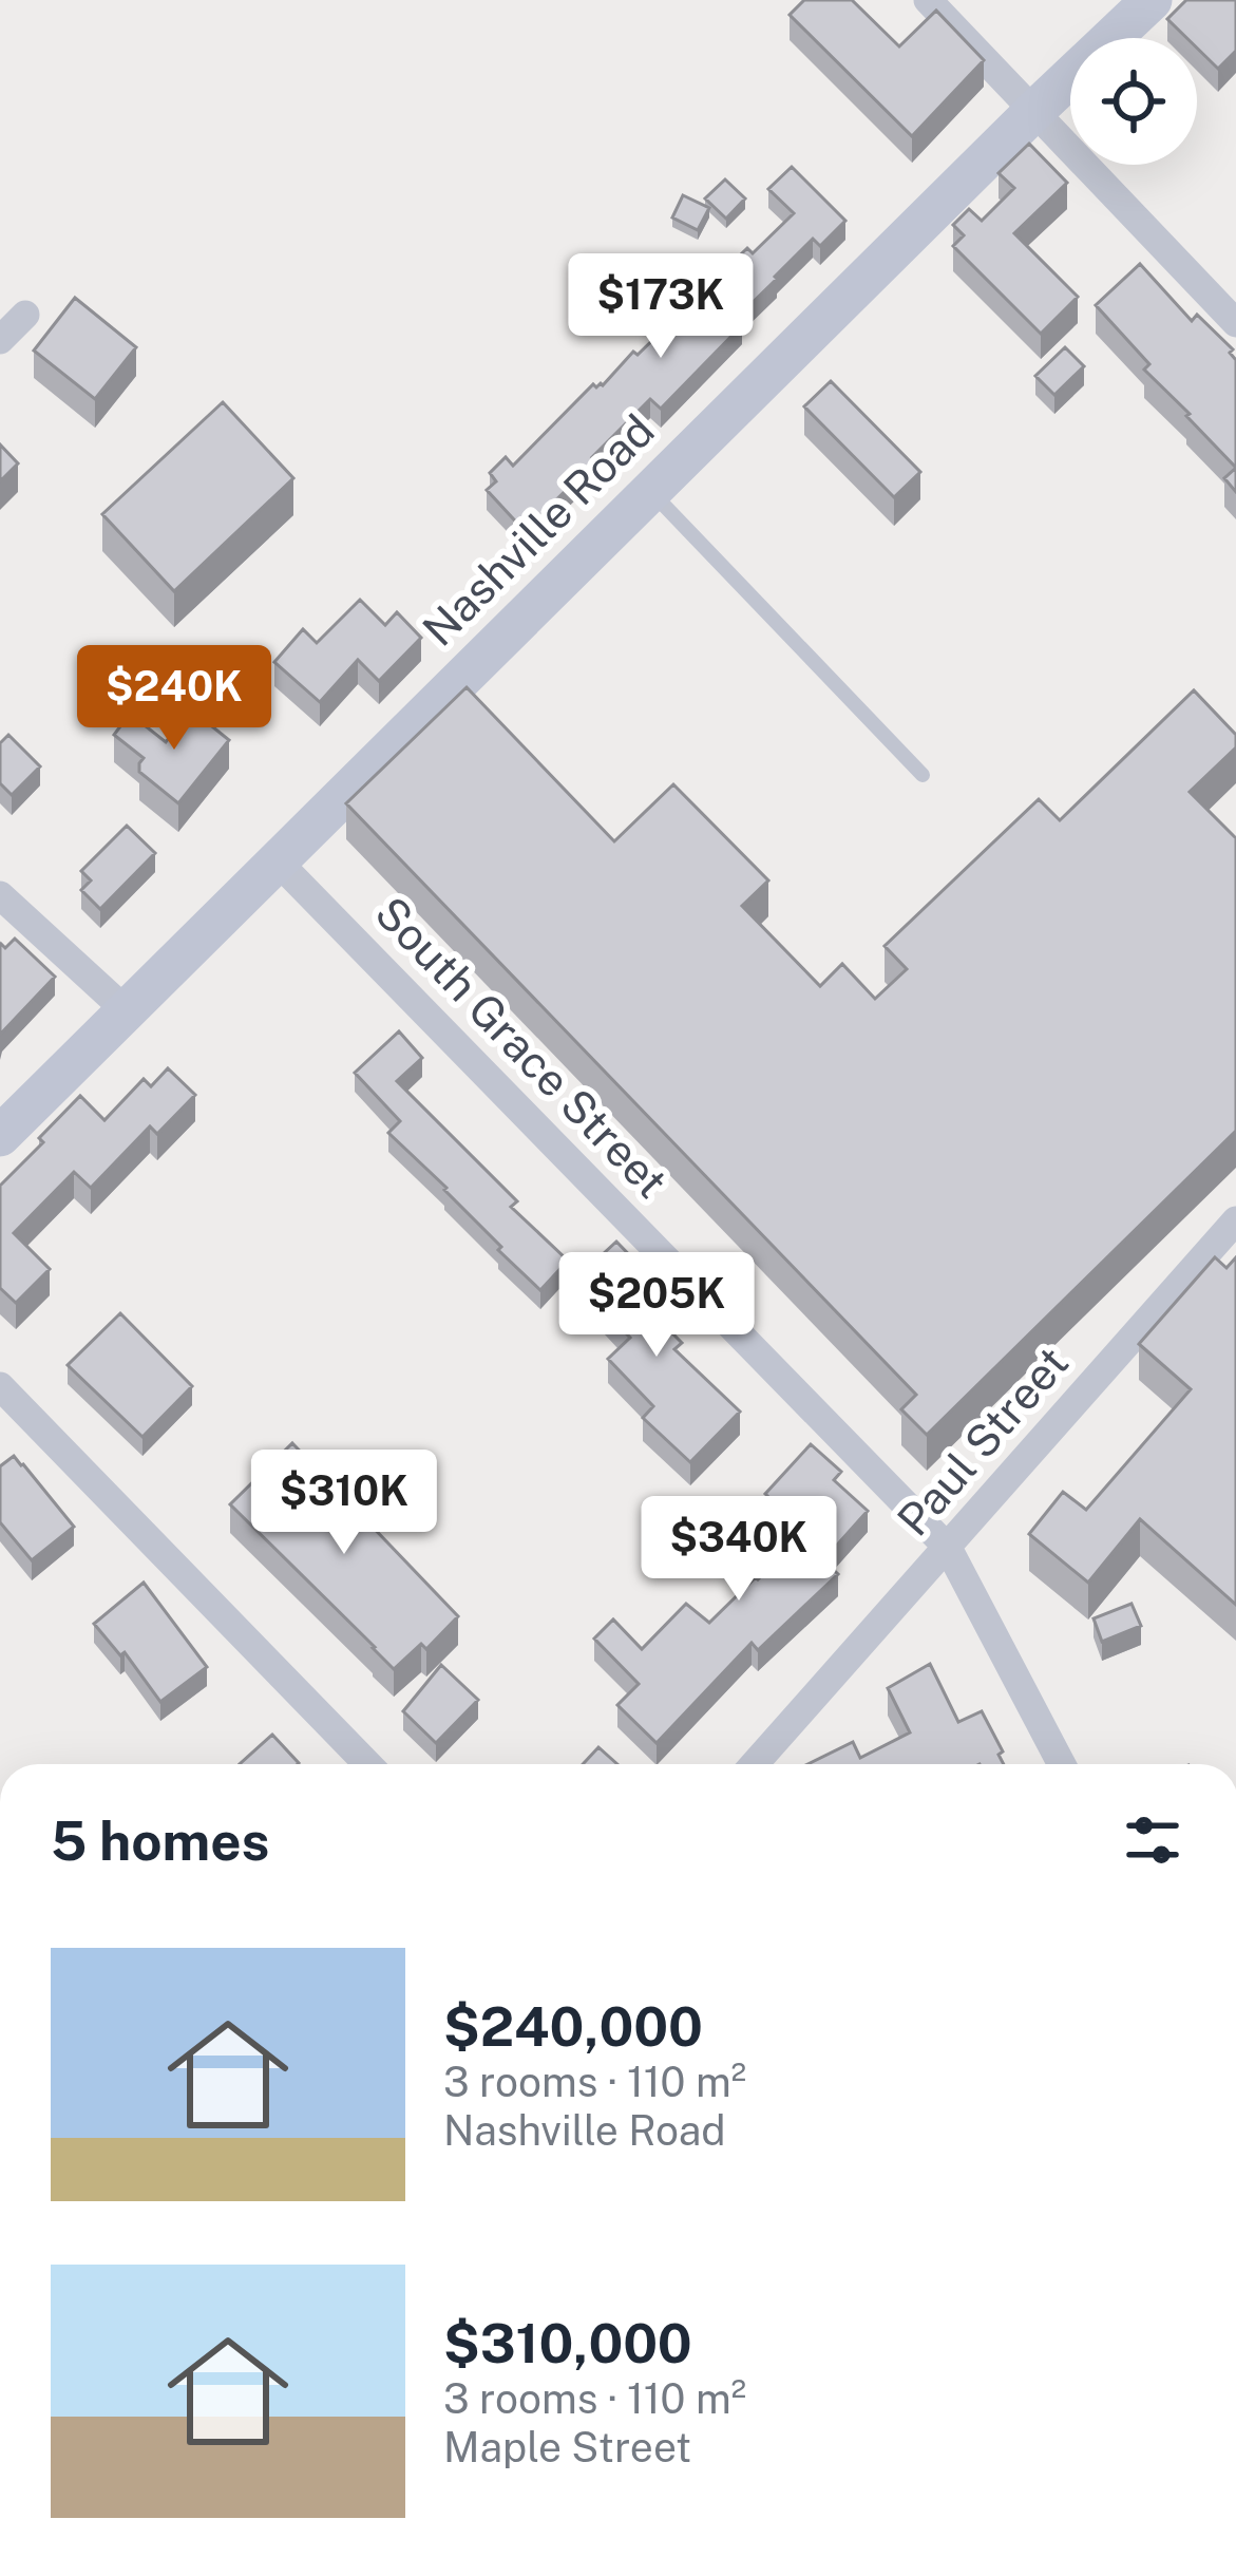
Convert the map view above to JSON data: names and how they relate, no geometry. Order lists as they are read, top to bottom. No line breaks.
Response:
{"streets":{"main road":["Nashville Road"],"street":["South Grace Street","Paul Street"]},"crossings":[["Nashville Road","South Grace Street"],["South Grace Street","Paul Street"]],"page":{"price":["$173K","$240K","$205K","$310K","$340K"],"heading":"5 homes","list":[{"name":"$240,000","note":"3 rooms · 110 m² · Nashville Road"},{"name":"$310,000","note":"3 rooms · 110 m² · Maple Street"}]}}
